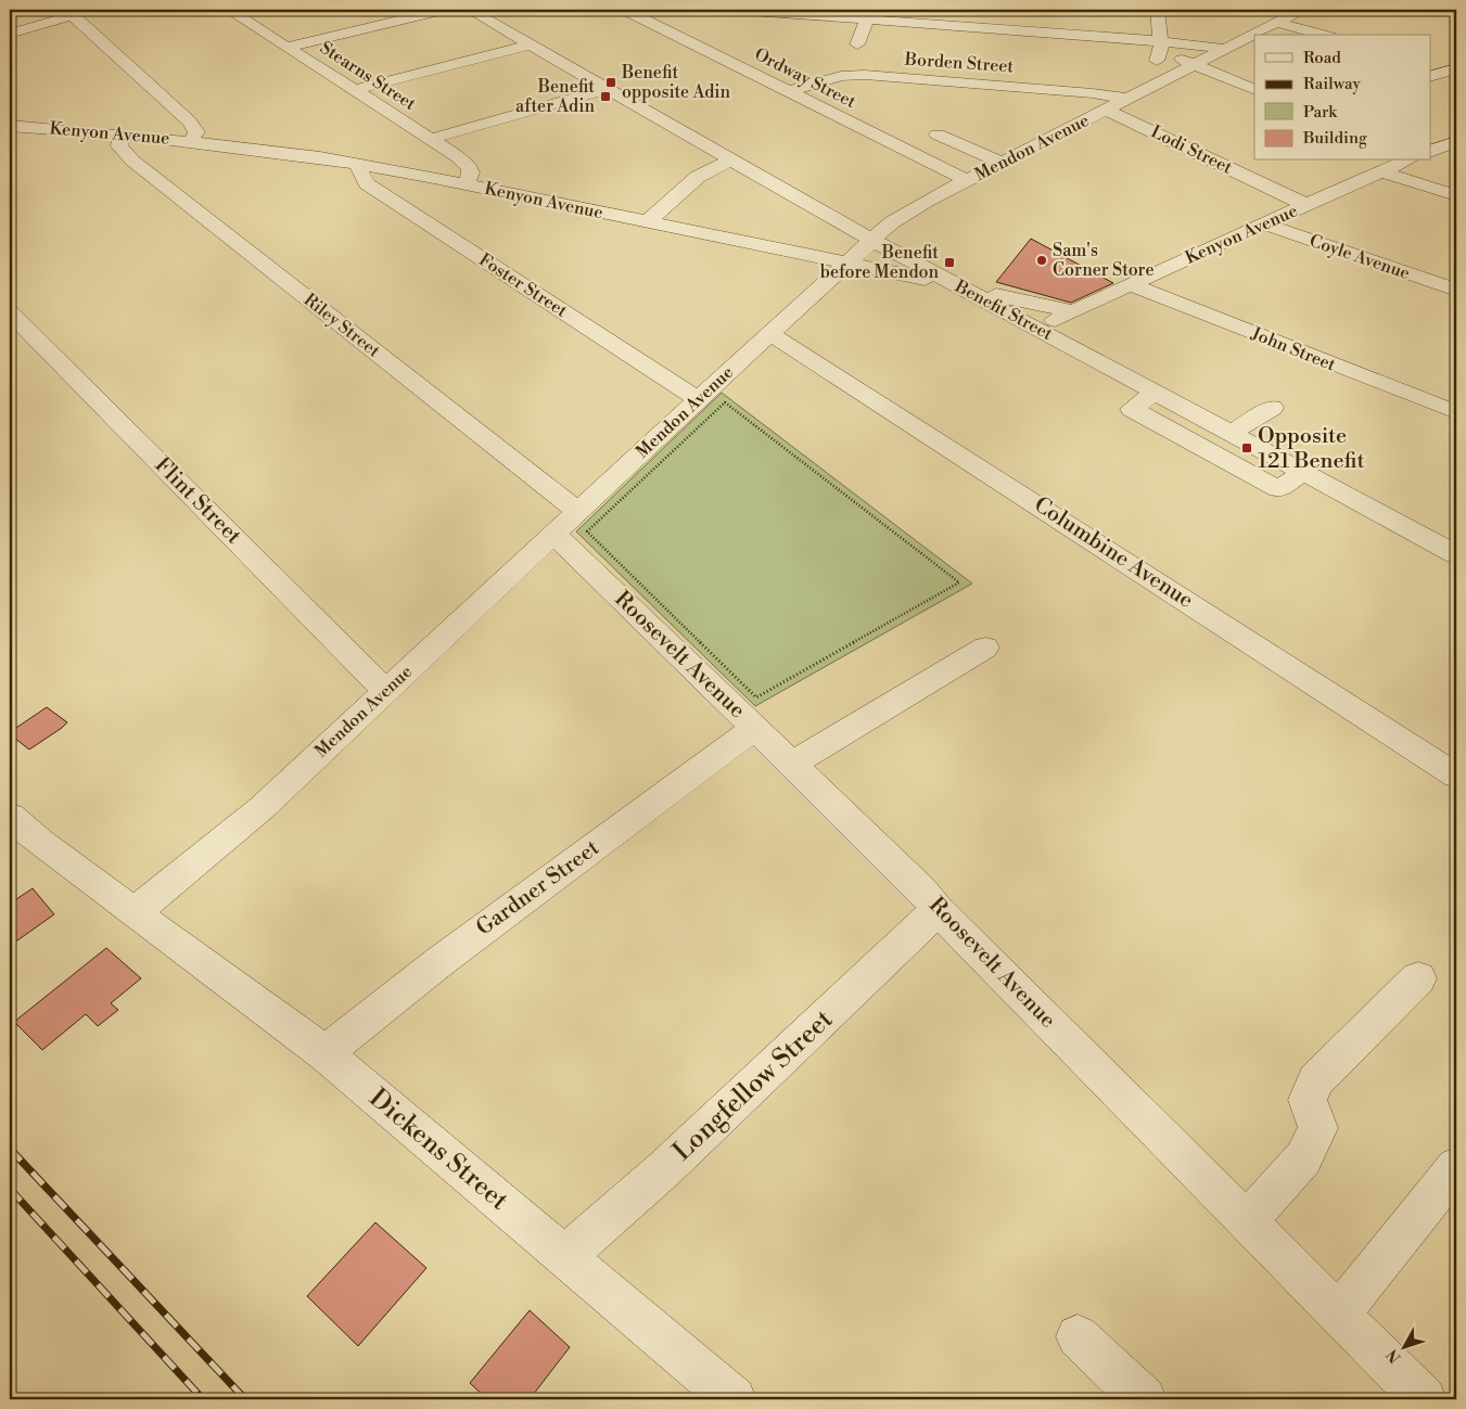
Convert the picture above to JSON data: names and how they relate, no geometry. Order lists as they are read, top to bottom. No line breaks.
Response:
{"streets":{"street":["Borden Street","Stearns Street","Ordway Street","Kenyon Avenue","Mendon Avenue","Lodi Street","Coyle Avenue","Foster Street","Benefit Street","Riley Street","John Street","Flint Street","Columbine Avenue","Roosevelt Avenue","Gardner Street","Longfellow Street","Dickens Street"]},"crossings":[["Borden Street","Ordway Street"],["Borden Street","Mendon Avenue"],["Stearns Street","Kenyon Avenue"],["Ordway Street","Mendon Avenue"],["Kenyon Avenue","Mendon Avenue"],["Kenyon Avenue","Lodi Street"],["Kenyon Avenue","Coyle Avenue"],["Kenyon Avenue","Foster Street"],["Kenyon Avenue","Benefit Street"],["Kenyon Avenue","Riley Street"],["Kenyon Avenue","John Street"],["Mendon Avenue","Lodi Street"],["Mendon Avenue","Foster Street"],["Mendon Avenue","Benefit Street"],["Mendon Avenue","Riley Street"],["Mendon Avenue","Flint Street"],["Mendon Avenue","Columbine Avenue"],["Mendon Avenue","Roosevelt Avenue"],["Mendon Avenue","Dickens Street"],["Riley Street","Roosevelt Avenue"],["Roosevelt Avenue","Gardner Street"],["Roosevelt Avenue","Longfellow Street"],["Gardner Street","Dickens Street"],["Longfellow Street","Dickens Street"]],"places":{"transit":["Benefit opposite Adin","Benefit after Adin","Benefit before Mendon","Opposite 121 Benefit"],"other":["Sam's Corner Store"]},"legend":["Road","Railway","Park","Building"],"north":"bottom left"}
